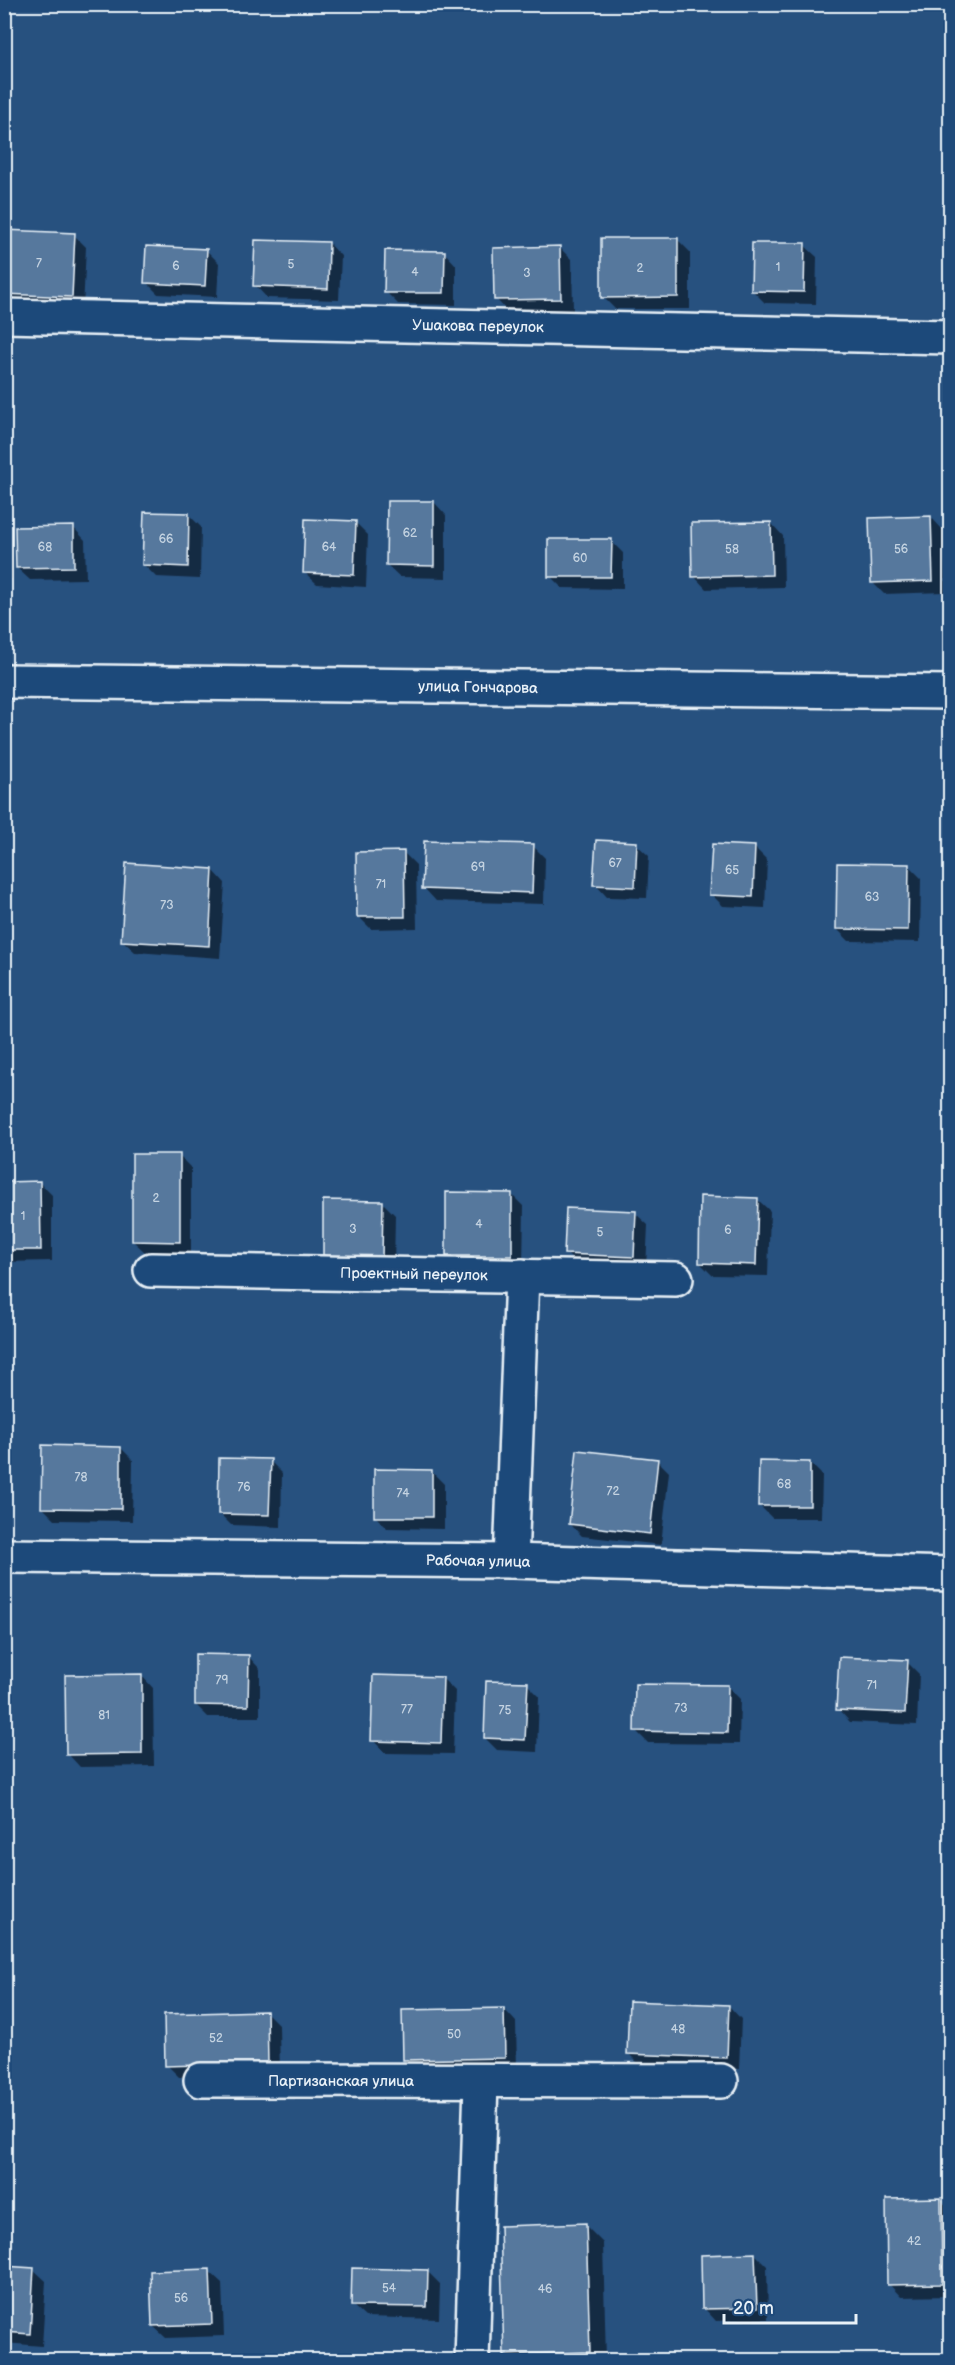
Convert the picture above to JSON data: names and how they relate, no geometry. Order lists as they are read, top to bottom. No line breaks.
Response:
{"streets":{"street":["Ушакова переулок","улица Гончарова","Проектный переулок","Рабочая улица","Партизанская улица"]},"house_numbers":["7","5","6","1","2","4","3","62","66","68","64","58","56","60","67","69","65","71","63","73","2","1","4","3","6","5","78","68","76","72","74","79","71","73","77","75","81","48","50","52","42","54","46","56"],"scale_bar":"20 m"}
